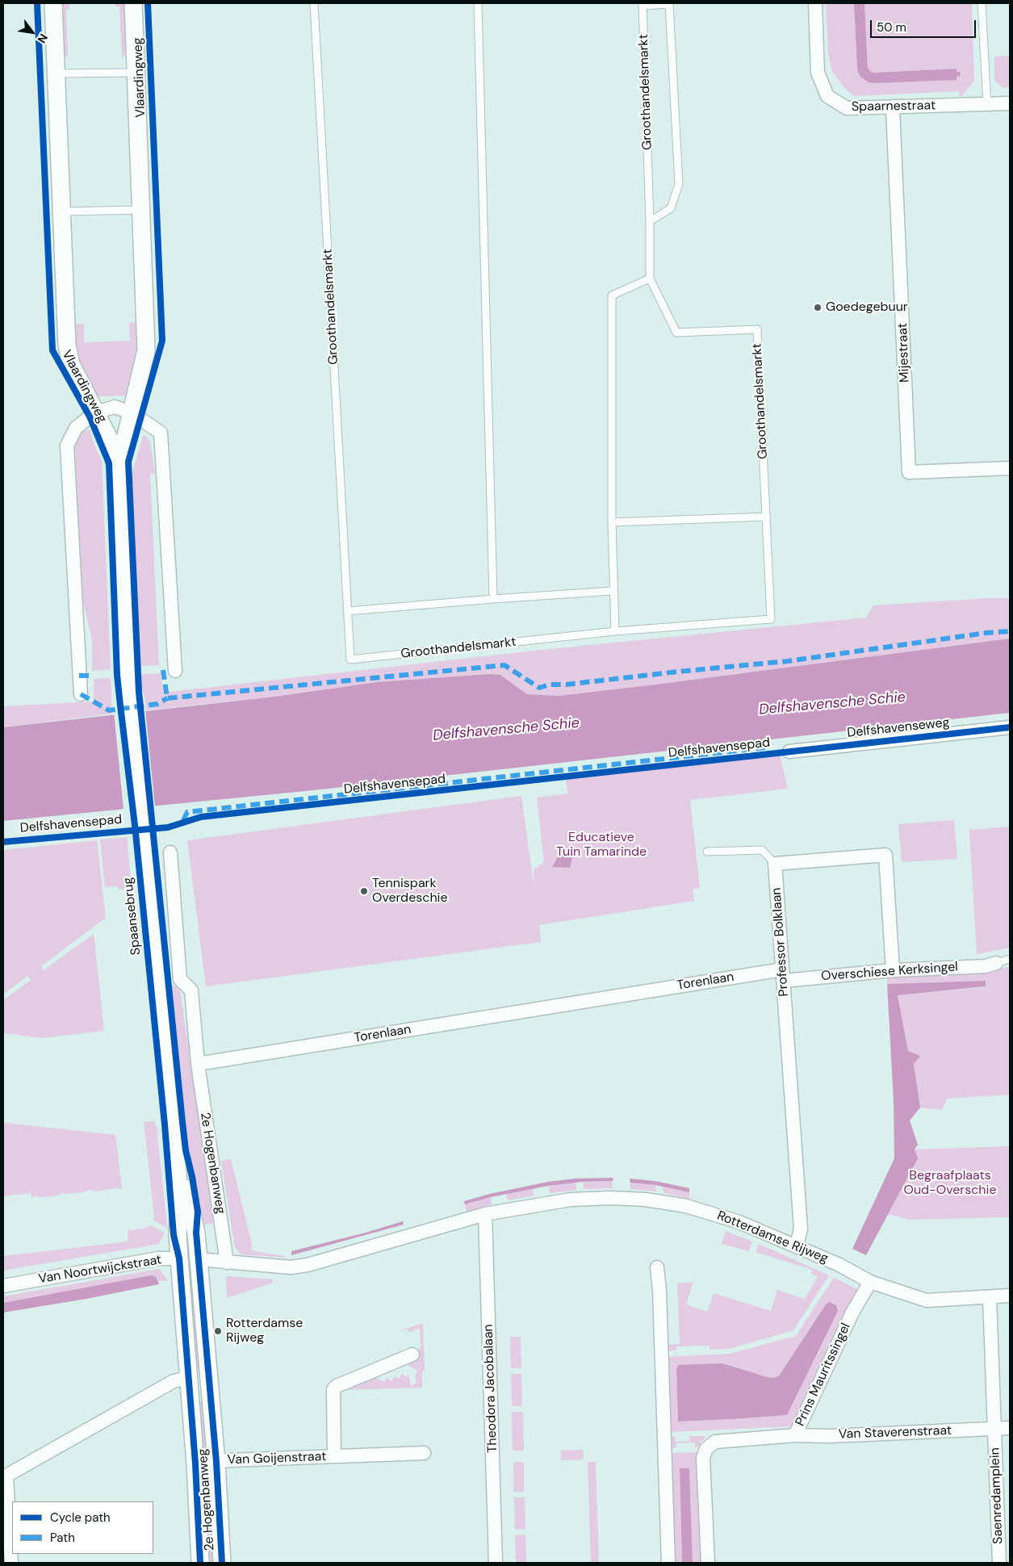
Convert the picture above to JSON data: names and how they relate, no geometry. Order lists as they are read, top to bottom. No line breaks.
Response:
{"streets":{"street":["Vlaardingweg","Spaarnestraat","Mijestraat","Delfshavenseweg","Spaansebrug","Professor Bolklaan","Overschiese Kerksingel","Torenlaan","2e Hogenbanweg","Rotterdamse Rijweg","Van Noortwijckstraat","Prins Mauritssingel","Theodora Jacobalaan","Van Staverenstraat","Van Goijenstraat","Saenredamplein"],"lane":["Groothandelsmarkt"],"cycle path":["Delfshavensepad"]},"crossings":[["Vlaardingweg","Spaansebrug"],["Spaarnestraat","Mijestraat"],["Spaansebrug","2e Hogenbanweg"],["Professor Bolklaan","Overschiese Kerksingel"],["Professor Bolklaan","Torenlaan"],["Professor Bolklaan","Rotterdamse Rijweg"],["Overschiese Kerksingel","Torenlaan"],["Torenlaan","2e Hogenbanweg"],["2e Hogenbanweg","Rotterdamse Rijweg"],["2e Hogenbanweg","Van Noortwijckstraat"],["2e Hogenbanweg","Van Goijenstraat"],["Rotterdamse Rijweg","Van Noortwijckstraat"],["Rotterdamse Rijweg","Prins Mauritssingel"],["Rotterdamse Rijweg","Theodora Jacobalaan"],["Rotterdamse Rijweg","Saenredamplein"],["Prins Mauritssingel","Van Staverenstraat"],["Van Staverenstraat","Saenredamplein"]],"water":["Delfshavensche Schie"],"parks":["Educatieve Tuin Tamarinde","Begraafplaats Oud-Overschie"],"places":["Goedegebuur","Tennispark Overdeschie","Rotterdamse Rijweg"],"legend":["Cycle path","Path"],"scale_bar":"50 m","north":"bottom right"}
